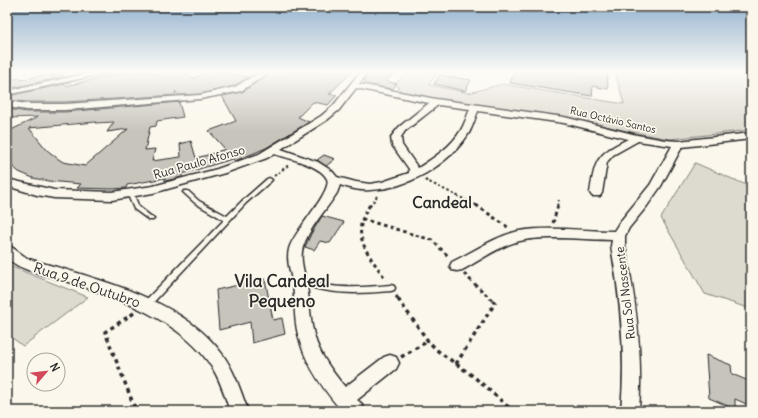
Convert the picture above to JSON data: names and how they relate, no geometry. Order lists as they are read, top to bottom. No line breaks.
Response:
{"streets":{"street":["Rua Octávio Santos","Rua Paulo Afonso","Rua 9 de Outubro","Rua Sol Nascente"]},"crossings":[["Rua Octávio Santos","Rua Sol Nascente"]],"districts":["Candeal","Vila Candeal Pequeno"],"north":"top right"}
